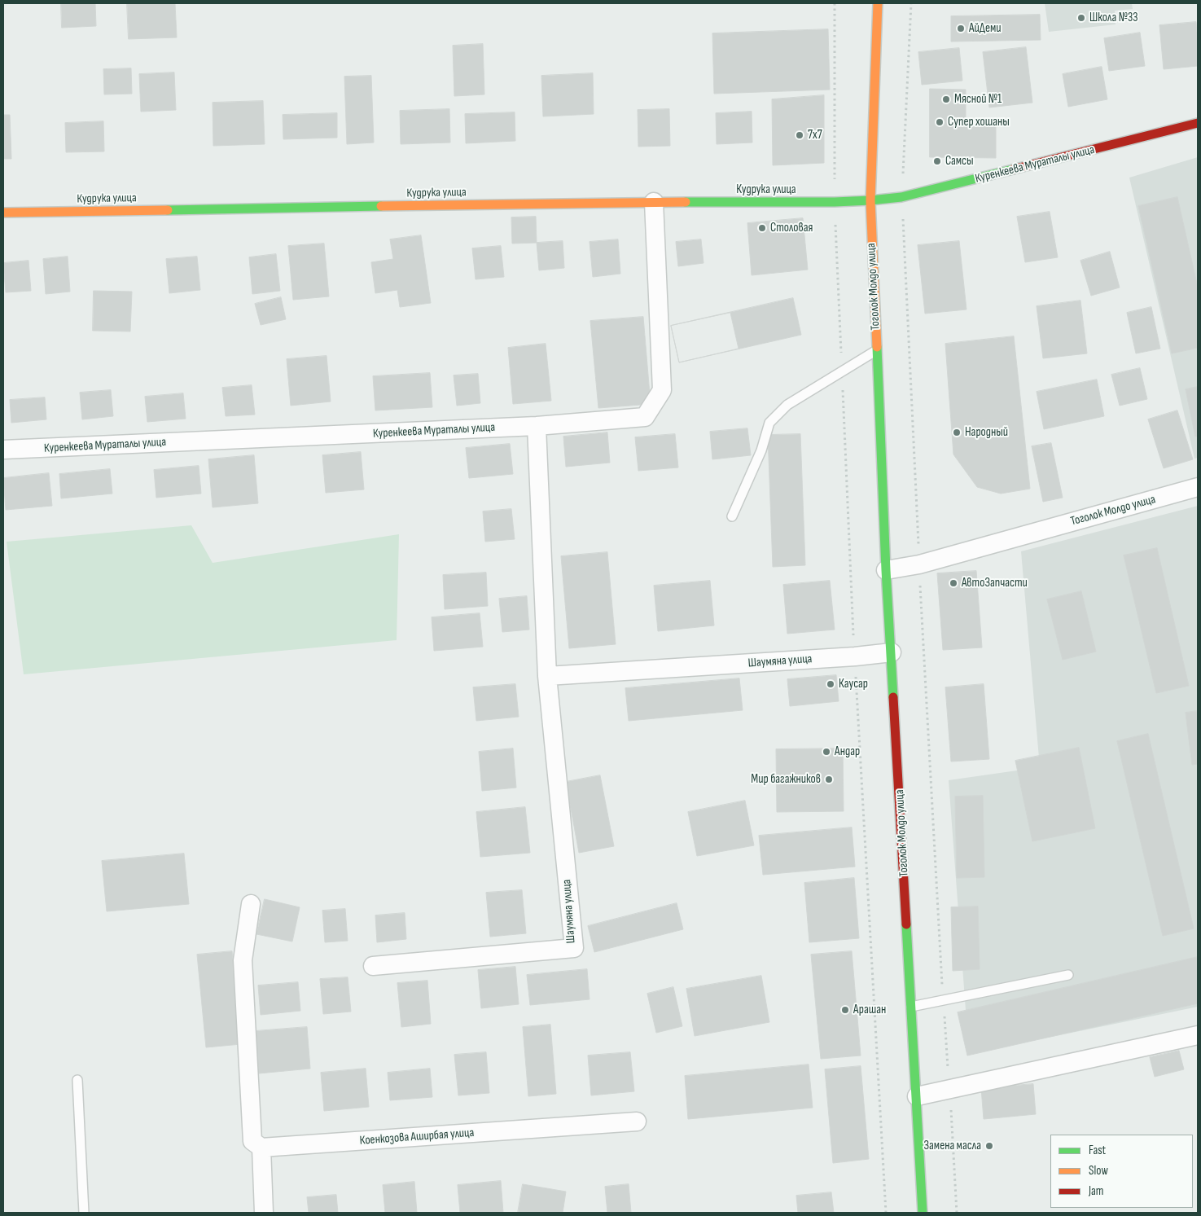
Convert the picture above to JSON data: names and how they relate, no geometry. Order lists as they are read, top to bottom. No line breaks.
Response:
{"streets":{"main road":["Куренкеева Мураталы улица","Кудрука улица","Тоголок Молдо улица"],"street":["Шаумяна улица","Коенкозова Аширбая улица"]},"crossings":[["Куренкеева Мураталы улица","Кудрука улица"],["Куренкеева Мураталы улица","Тоголок Молдо улица"],["Куренкеева Мураталы улица","Шаумяна улица"],["Кудрука улица","Тоголок Молдо улица"],["Тоголок Молдо улица","Шаумяна улица"]],"places":["Школа №33","АйДеми","Мясной №1","Супер хошаны","7x7","Самсы","Столовая","Народный","АвтоЗапчасти","Каусар","Андар","Мир багажников","Арашан","Замена масла"],"legend":["Fast","Slow","Jam"]}
